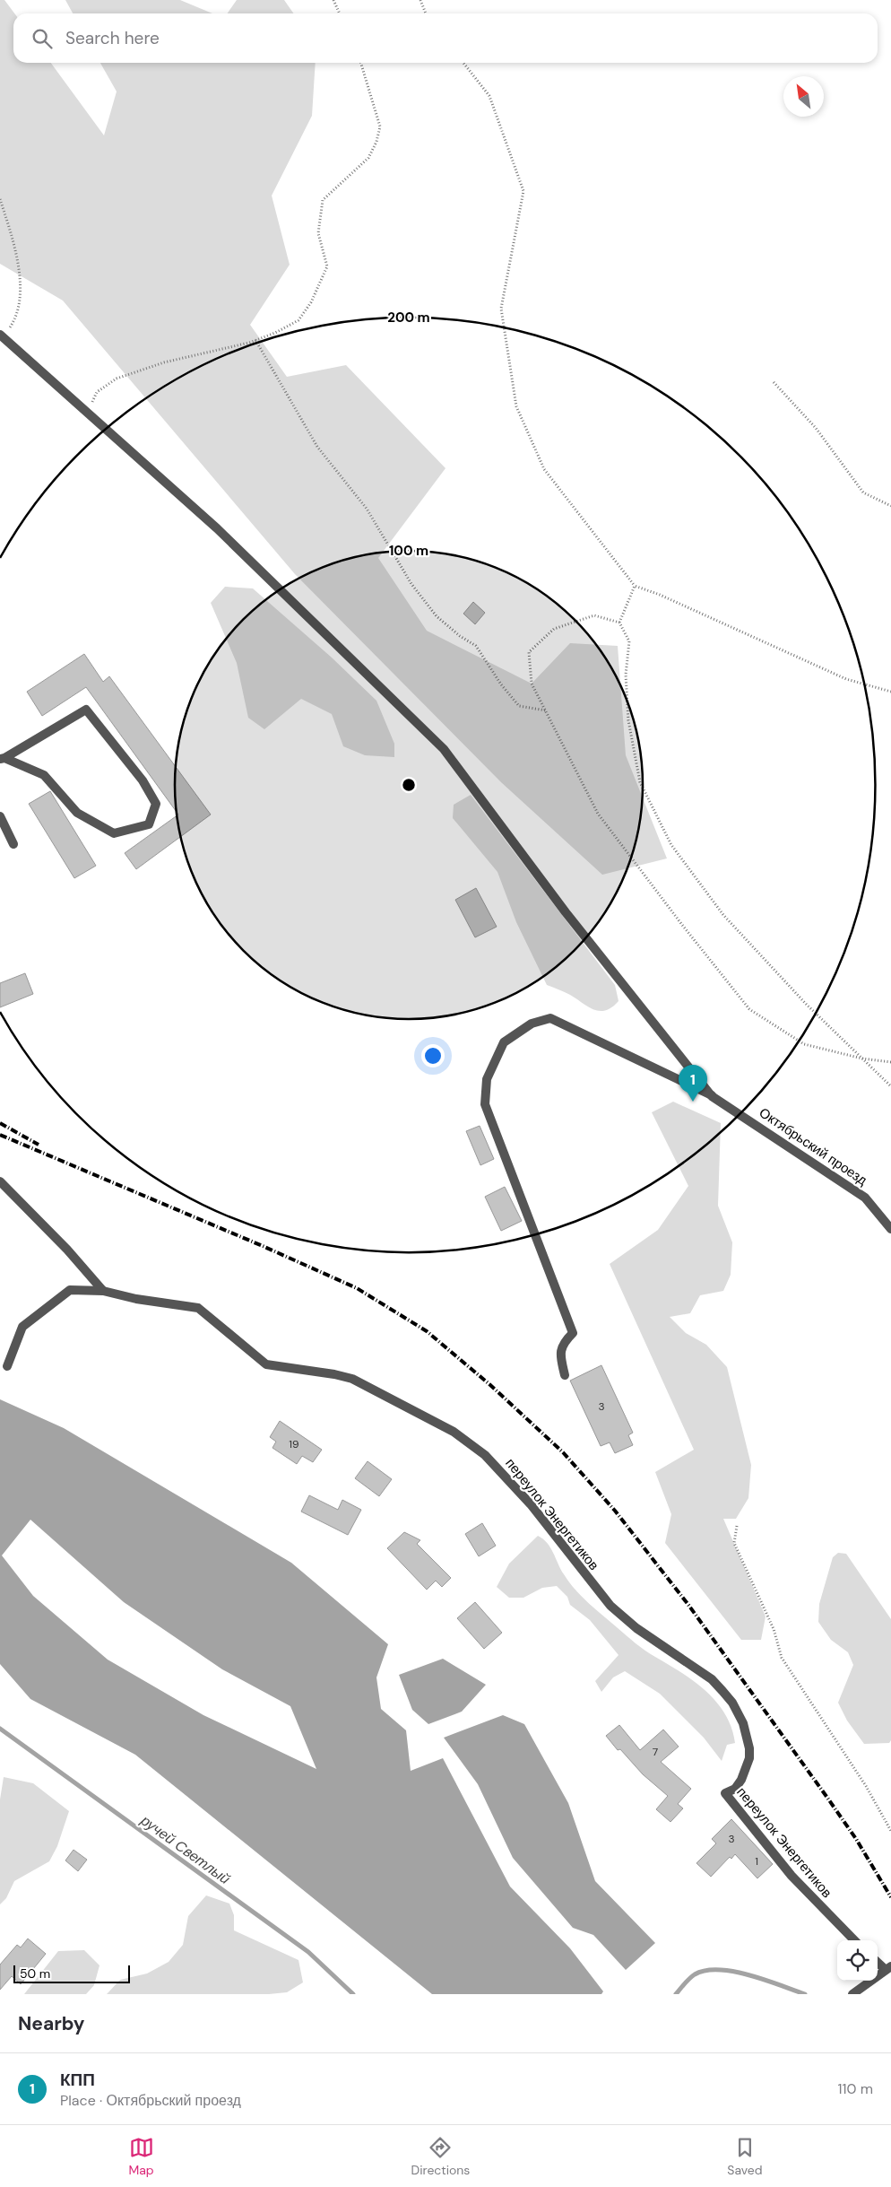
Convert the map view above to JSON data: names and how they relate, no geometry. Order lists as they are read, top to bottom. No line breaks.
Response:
{"streets":{"street":["Октябрьский проезд","переулок Энергетиков"]},"water":["ручей Светлый"],"house_numbers":["3","19","7","3","1"],"scale_bar":"50 m","north":"top left","page":{"search":"Search here","pins":"1","scale":"50 m","heading":"Nearby","list":[{"mark":"1","name":"КПП","note":"Place · Октябрьский проезд","value":"110 m"}],"nav":["Map","Directions","Saved"]},"rings":["200 m","100 m"]}
